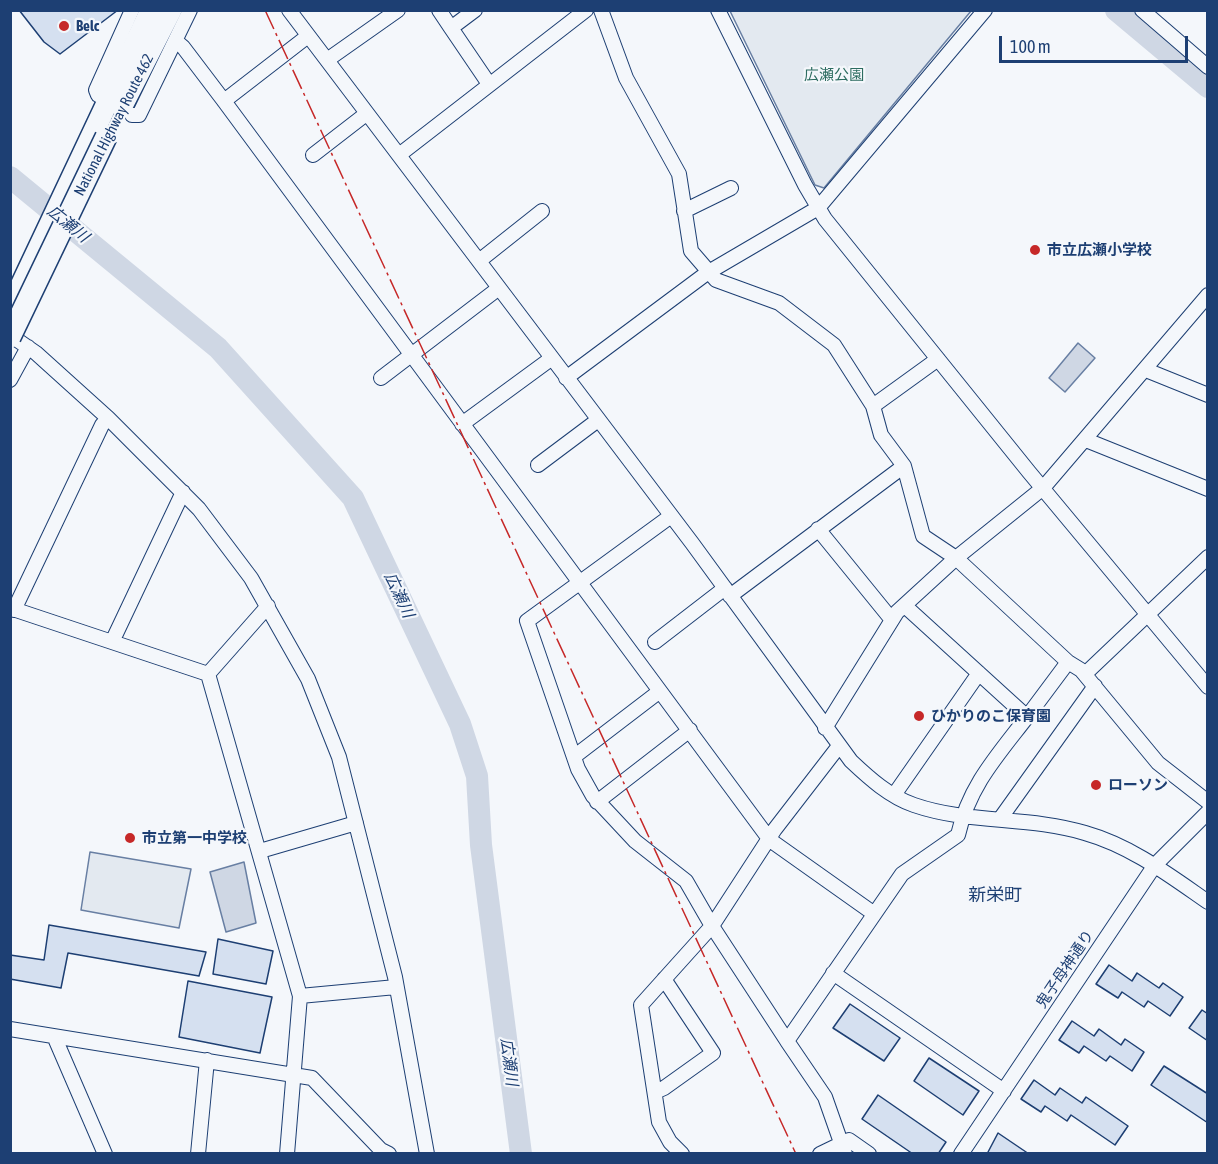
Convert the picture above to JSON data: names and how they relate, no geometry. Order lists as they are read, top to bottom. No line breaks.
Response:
{"streets":{"highway":["National Highway Route 462"],"street":["鬼子母神通り"]},"districts":["新栄町"],"water":["広瀬川"],"parks":["広瀬公園"],"places":["Belc","市立広瀬小学校","ひかりのこ保育園","ローソン","市立第一中学校"],"scale_bar":"100 m"}
